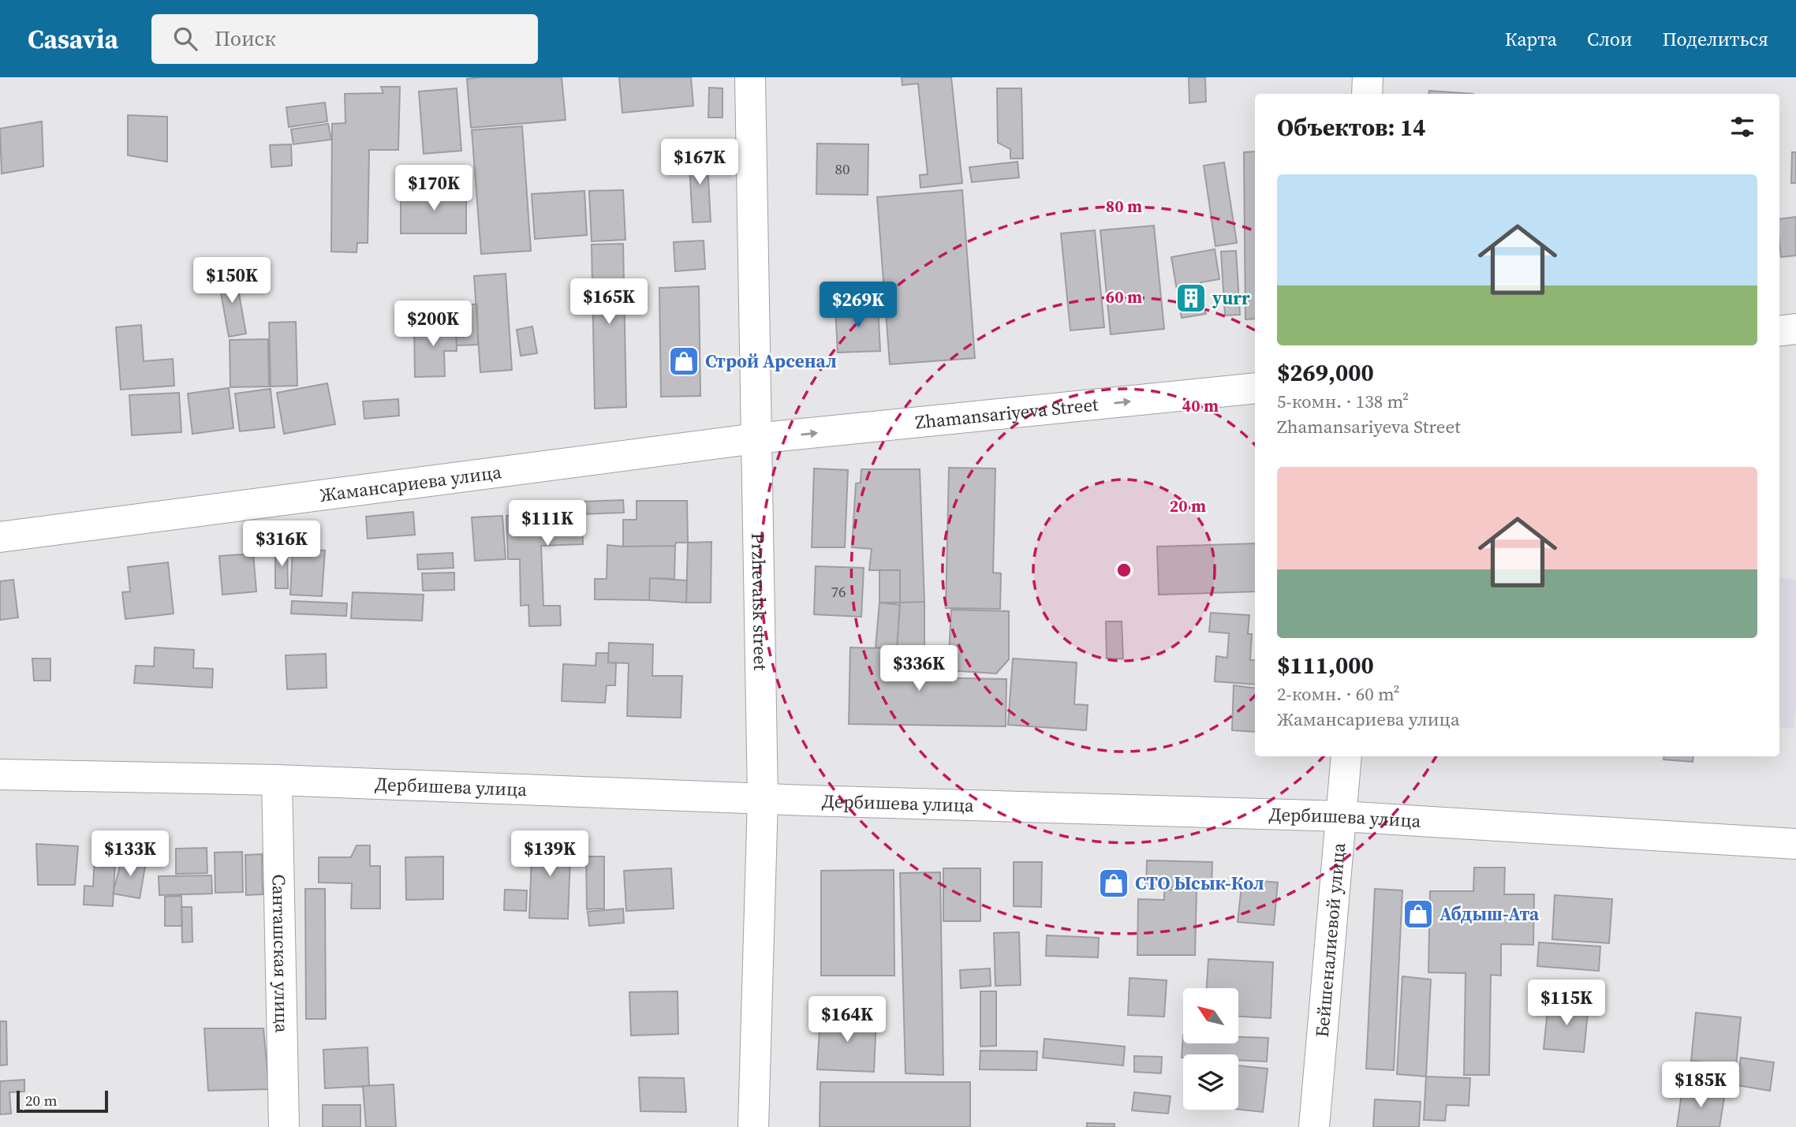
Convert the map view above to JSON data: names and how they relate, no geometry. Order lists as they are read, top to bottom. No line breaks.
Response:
{"streets":{"street":["Zhamansariyeva Street","Жамансариева улица","Przhevalsk street","Дербишева улица","Бейшеналиевой улица","Санташская улица"]},"crossings":[["Zhamansariyeva Street","Жамансариева улица"],["Zhamansariyeva Street","Przhevalsk street"],["Жамансариева улица","Przhevalsk street"],["Przhevalsk street","Дербишева улица"],["Дербишева улица","Бейшеналиевой улица"],["Дербишева улица","Санташская улица"]],"one_way":["Zhamansariyeva Street"],"places":{"building":["yurr"],"shop":["Строй Арсенал","СТО Ысык-Кол","Абдыш-Ата"]},"house_numbers":["80","76"],"scale_bar":"20 m","north":"top left","page":{"header":"Casavia","search":"Поиск","nav":["Карта","Слои","Поделиться"],"heading":"Объектов: 14","price":["$167K","$170K","$150K","$165K","$269K","$200K","$111K","$316K","$336K","$133K","$139K","$115K","$164K","$185K"],"list":[{"name":"$269,000","note":"5-комн. · 138 m² · Zhamansariyeva Street"},{"name":"$111,000","note":"2-комн. · 60 m² · Жамансариева улица"}],"scale":"20 m"},"rings":["80 m","60 m","40 m","20 m"]}
